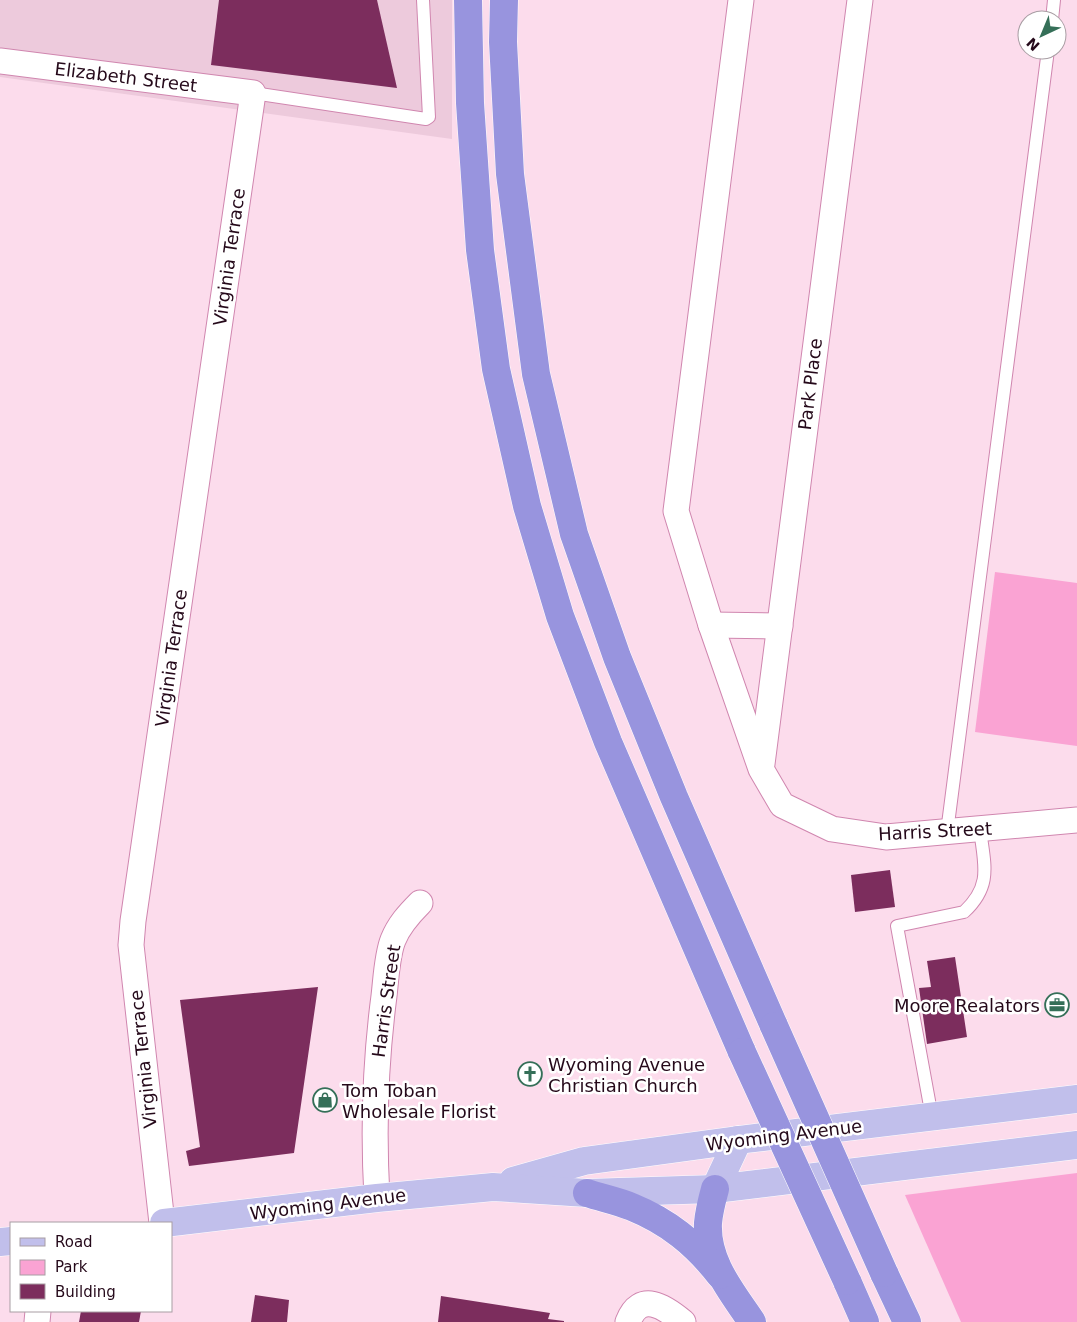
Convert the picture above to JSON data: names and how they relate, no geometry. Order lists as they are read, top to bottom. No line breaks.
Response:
{"streets":{"main road":["Wyoming Avenue"],"street":["Elizabeth Street","Virginia Terrace","Park Place","Harris Street"]},"crossings":[["Elizabeth Street","Virginia Terrace"],["Park Place","Harris Street"],["Harris Street","Wyoming Avenue"]],"places":{"office":["Moore Realators"],"church":["Wyoming Avenue Christian Church"],"shop":["Tom Toban Wholesale Florist"]},"legend":["Road","Park","Building"],"north":"bottom left"}
